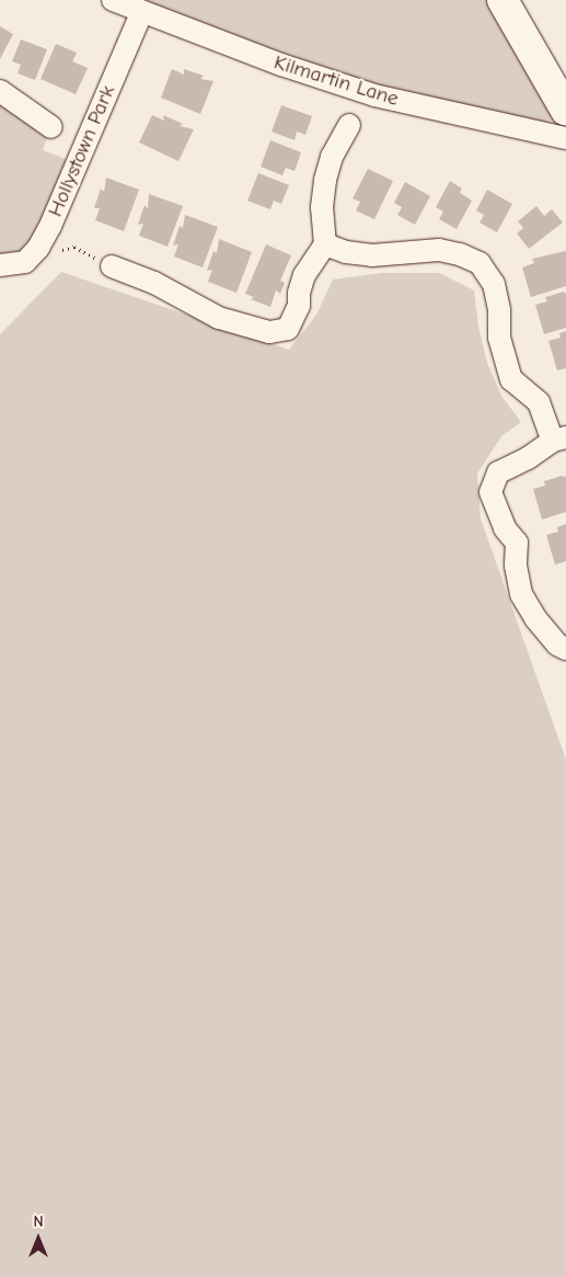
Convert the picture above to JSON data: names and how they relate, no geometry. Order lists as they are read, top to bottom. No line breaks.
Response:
{"streets":{"street":["Kilmartin Lane","Hollystown Park"]},"crossings":[["Kilmartin Lane","Hollystown Park"]],"north":"top"}
